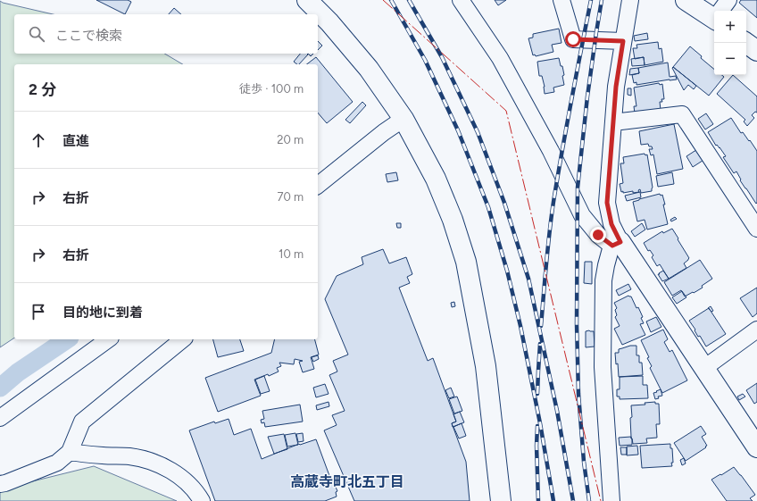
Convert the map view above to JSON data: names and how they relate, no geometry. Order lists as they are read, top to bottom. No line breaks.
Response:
{"districts":["高蔵寺町北五丁目"],"page":{"map_buttons":["+","−"],"search":"ここで検索","heading":["2 分","徒歩 · 100 m"],"list":[["直進","20 m"],["右折","70 m"],["右折","10 m"],"目的地に到着"]}}
